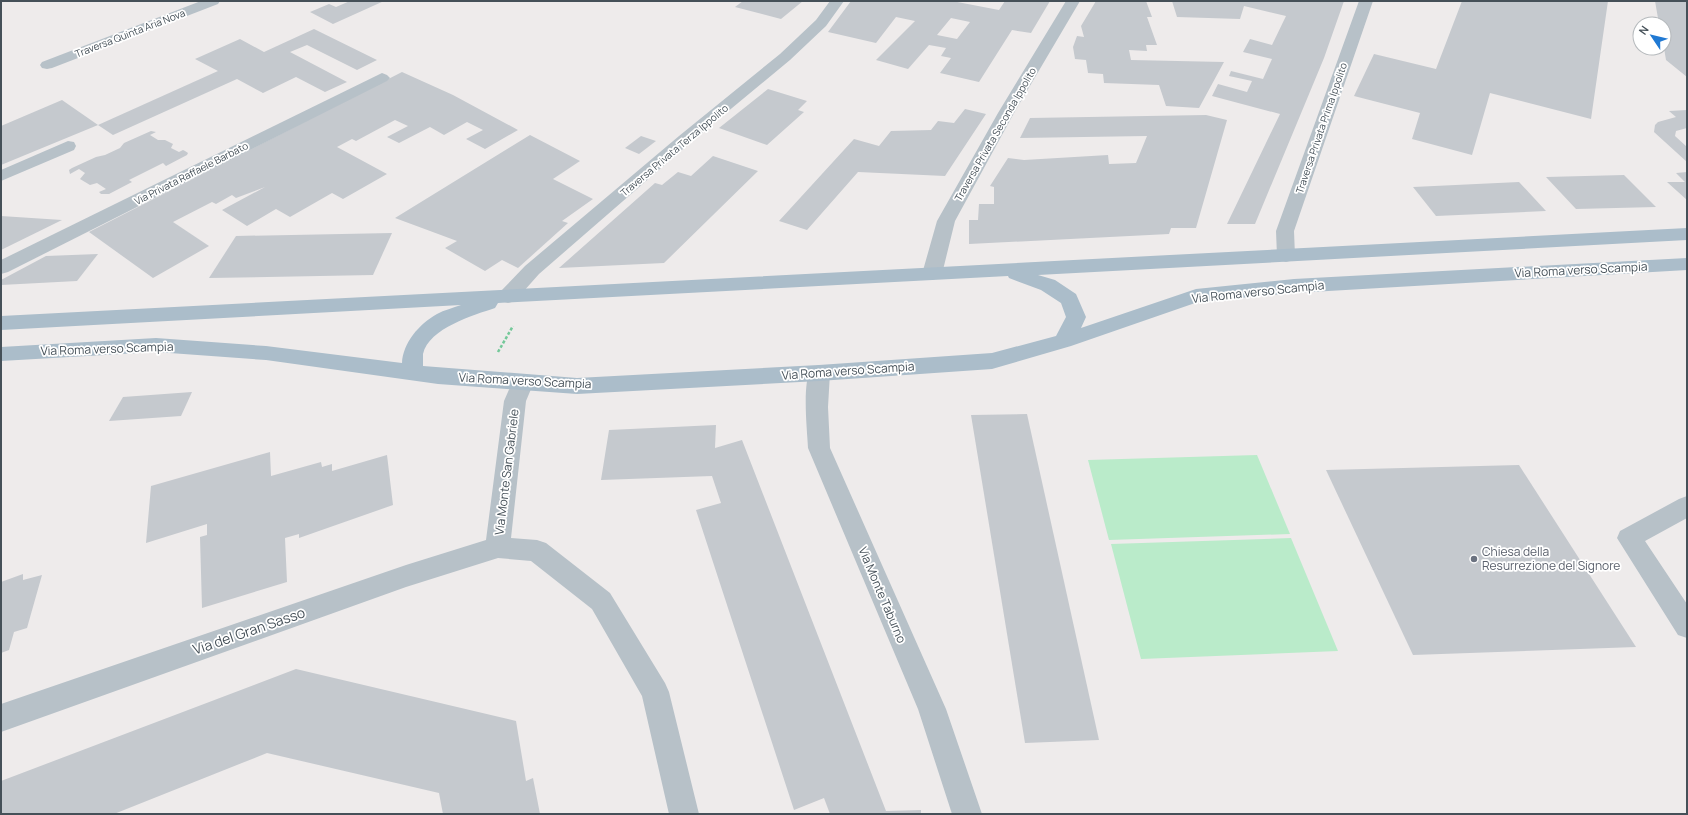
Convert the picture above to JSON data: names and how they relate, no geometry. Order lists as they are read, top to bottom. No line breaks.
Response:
{"streets":{"main road":["Via Roma verso Scampia"],"street":["Traversa Quinta Aria Nova","Traversa Privata Prima Ippolito","Traversa Privata Seconda Ippolito","Traversa Privata Terza Ippolito","Via Privata Raffaele Barbato","Via Monte San Gabriele","Via Monte Taburno","Via del Gran Sasso"]},"crossings":[["Via Roma verso Scampia","Via Monte San Gabriele"],["Via Roma verso Scampia","Via Monte Taburno"],["Via Monte San Gabriele","Via del Gran Sasso"]],"places":["Chiesa della Resurrezione del Signore"],"north":"top left"}
